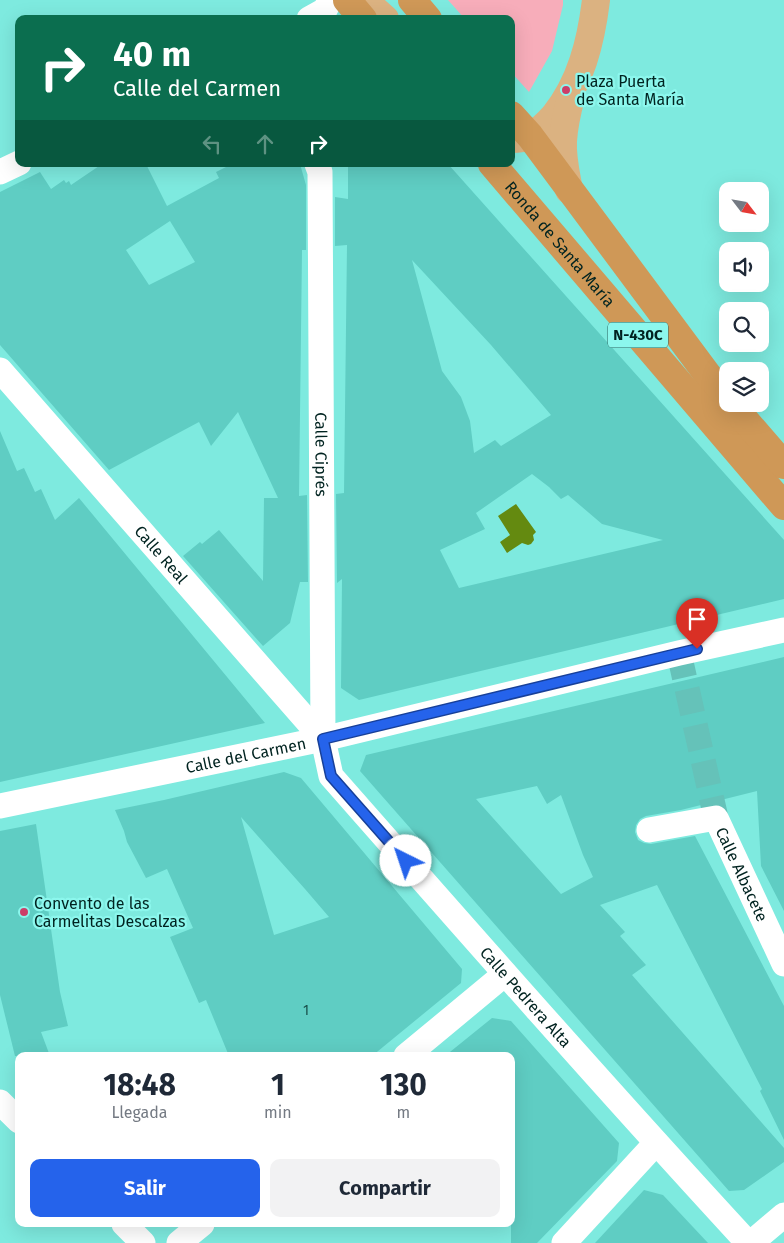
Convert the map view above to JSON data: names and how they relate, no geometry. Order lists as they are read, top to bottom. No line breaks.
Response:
{"streets":{"highway":["Ronda de Santa María","N-430C"],"street":["Calle Ciprés","Calle Real","Calle del Carmen","Calle Albacete","Calle Pedrera Alta"]},"crossings":[["Ronda de Santa María","N-430C"],["Calle Ciprés","Calle Real"],["Calle Ciprés","Calle del Carmen"],["Calle Ciprés","Calle Pedrera Alta"],["Calle Real","Calle del Carmen"],["Calle Real","Calle Pedrera Alta"],["Calle del Carmen","Calle Pedrera Alta"]],"places":["Plaza Puerta de Santa María","Convento de las Carmelitas Descalzas"],"house_numbers":["1"],"north":"bottom right","page":{"turn":["40 m","Calle del Carmen"],"eta":["18:48","Llegada","1","min","130","m"],"buttons":["Salir","Compartir"]}}
